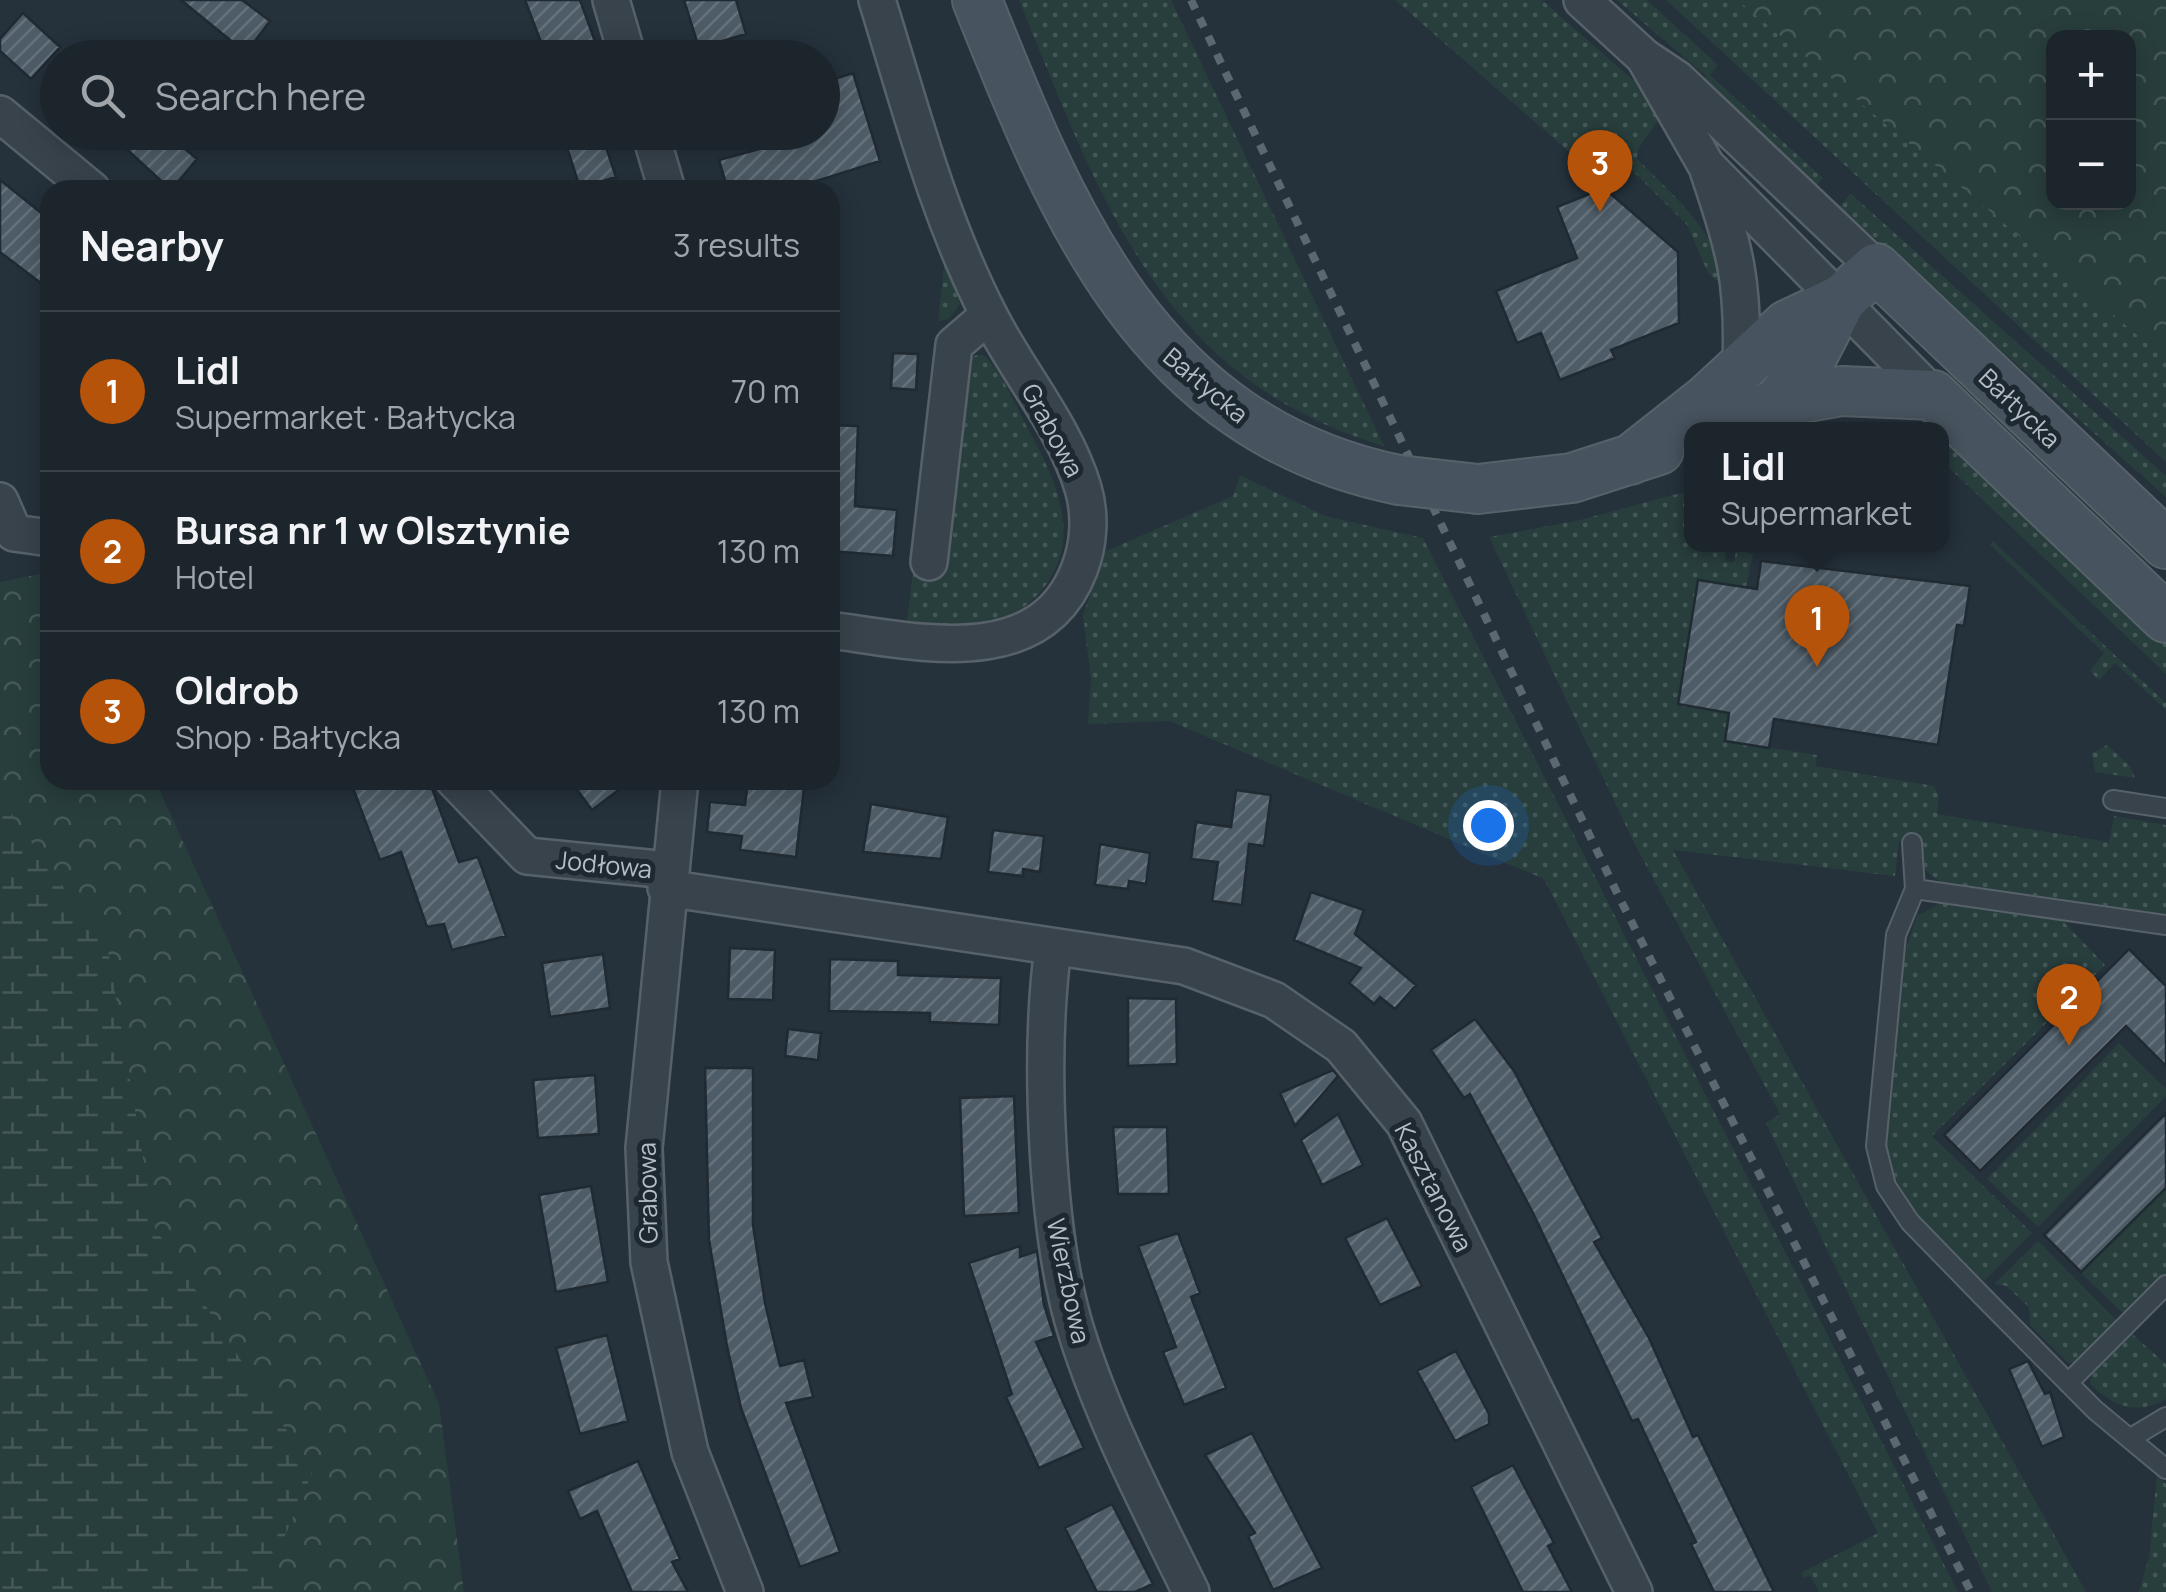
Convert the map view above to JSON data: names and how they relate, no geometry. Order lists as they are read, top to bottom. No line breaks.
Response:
{"streets":{"main road":["Bałtycka"],"street":["Grabowa","Jodłowa","Kasztanowa","Wierzbowa"]},"crossings":[["Grabowa","Jodłowa"],["Grabowa","Kasztanowa"],["Jodłowa","Kasztanowa"],["Kasztanowa","Wierzbowa"]],"page":{"map_buttons":["+","−"],"search":"Search here","pins":["3","1","2"],"heading":["Nearby","3 results"],"list":[{"mark":"1","name":"Lidl","note":"Supermarket · Bałtycka","value":"70 m"},{"mark":"2","name":"Bursa nr 1 w Olsztynie","note":"Hotel","value":"130 m"},{"mark":"3","name":"Oldrob","note":"Shop · Bałtycka","value":"130 m"}],"popup":["Lidl","Supermarket"]}}
